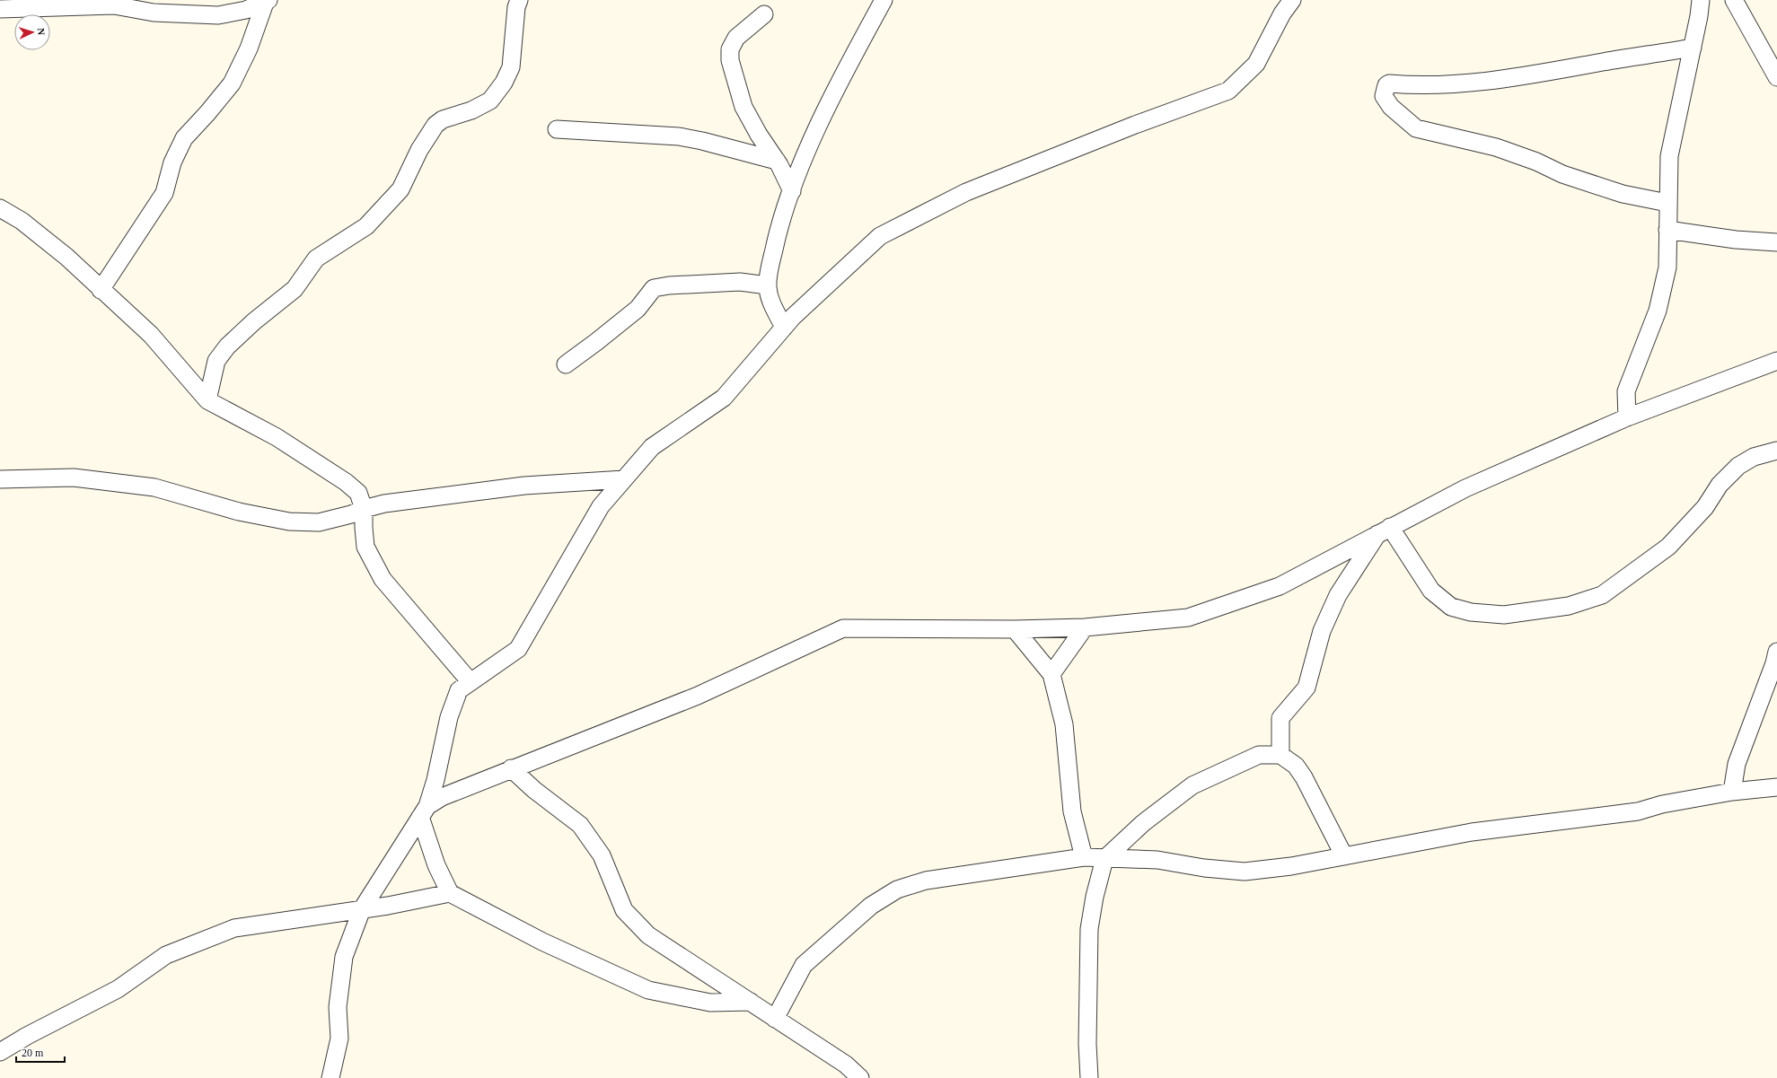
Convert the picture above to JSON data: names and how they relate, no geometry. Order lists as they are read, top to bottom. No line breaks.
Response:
{"scale_bar":"20 m","north":"right"}
